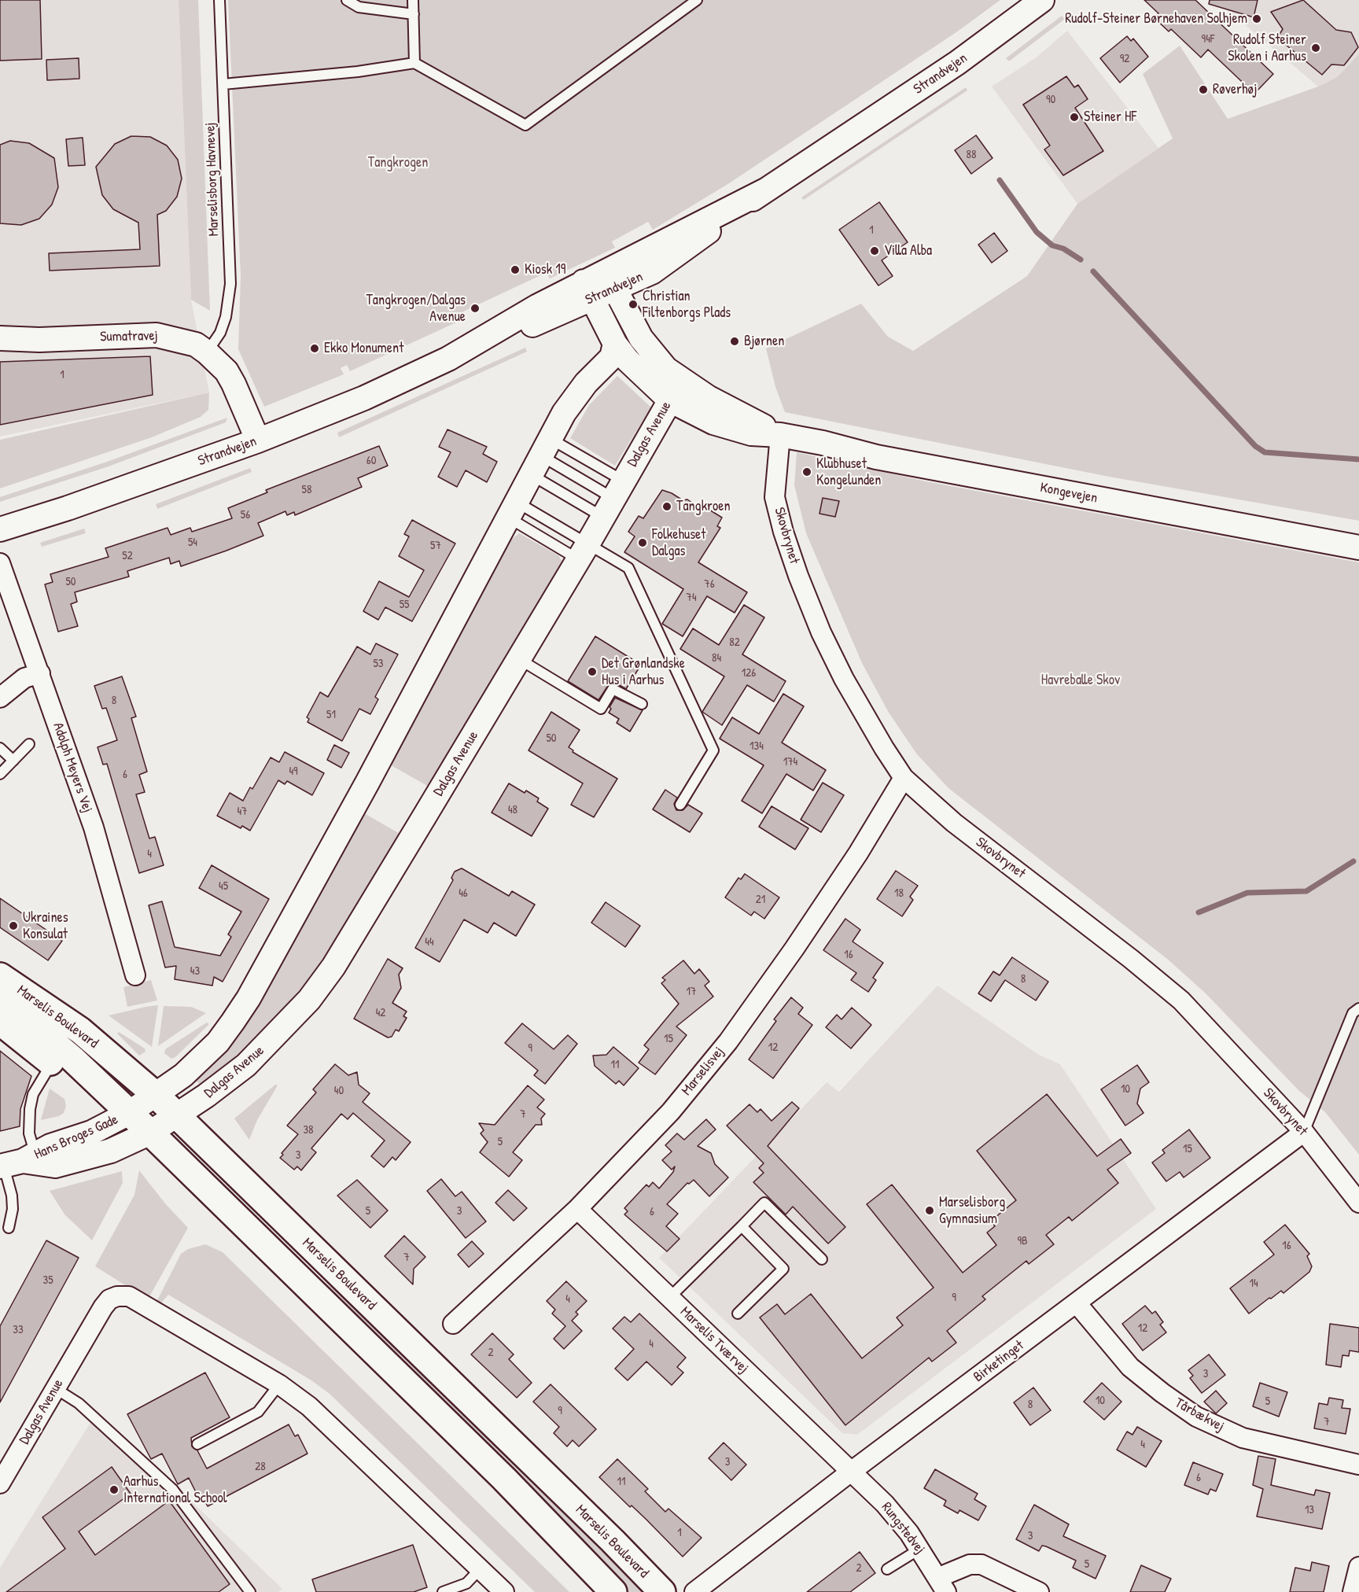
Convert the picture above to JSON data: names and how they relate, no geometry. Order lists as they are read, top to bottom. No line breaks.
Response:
{"streets":{"main road":["Marselis Boulevard"],"street":["Strandvejen","Sumatravej","Dalgas Avenue","Kongevejen","Skovbrynet","Adolph Meyers Vej","Marselisvej","Hans Broges Gade","Marselis Tværvej","Birketinget","Tårbækvej","Rungstedvej"],"lane":["Marselisborg Havnevej"]},"crossings":[["Strandvejen","Sumatravej"],["Marselisborg Havnevej","Sumatravej"],["Dalgas Avenue","Marselis Boulevard"],["Dalgas Avenue","Hans Broges Gade"],["Kongevejen","Skovbrynet"],["Skovbrynet","Marselisvej"],["Skovbrynet","Birketinget"],["Marselis Boulevard","Hans Broges Gade"],["Marselisvej","Marselis Tværvej"],["Marselis Tværvej","Birketinget"],["Marselis Tværvej","Rungstedvej"],["Birketinget","Tårbækvej"],["Birketinget","Rungstedvej"]],"parks":["Tangkrogen","Havreballe Skov"],"places":["Rudolf-Steiner Børnehaven Solhjem","Rudolf Steiner Skolen i Aarhus","Røverhøj","Steiner HF","Villa Alba","Kiosk 19","Christian Filtenborgs Plads","Tangkrogen/Dalgas Avenue","Bjørnen","Ekko Monument","Klubhuset Kongelunden","Tangkroen","Folkehuset Dalgas","Det Grønlandske Hus i Aarhus","Ukraines Konsulat","Marselisborg Gymnasium","Aarhus International School"],"house_numbers":["94F","92","90","88","1","1","60","58","56","54","57","52","50","76","74","55","82","84","53","126","8","51","50","134","174","49","6","48","47","4","45","46","18","21","44","16","43","8","17","42","15","12","9","11","10","40","7","38","5","15","3","5","3","6","9B","16","7","35","14","9","4","12","33","4","2","3","10","5","8","9","7","4","3","28","6","11","13","1","3","5","2"]}
